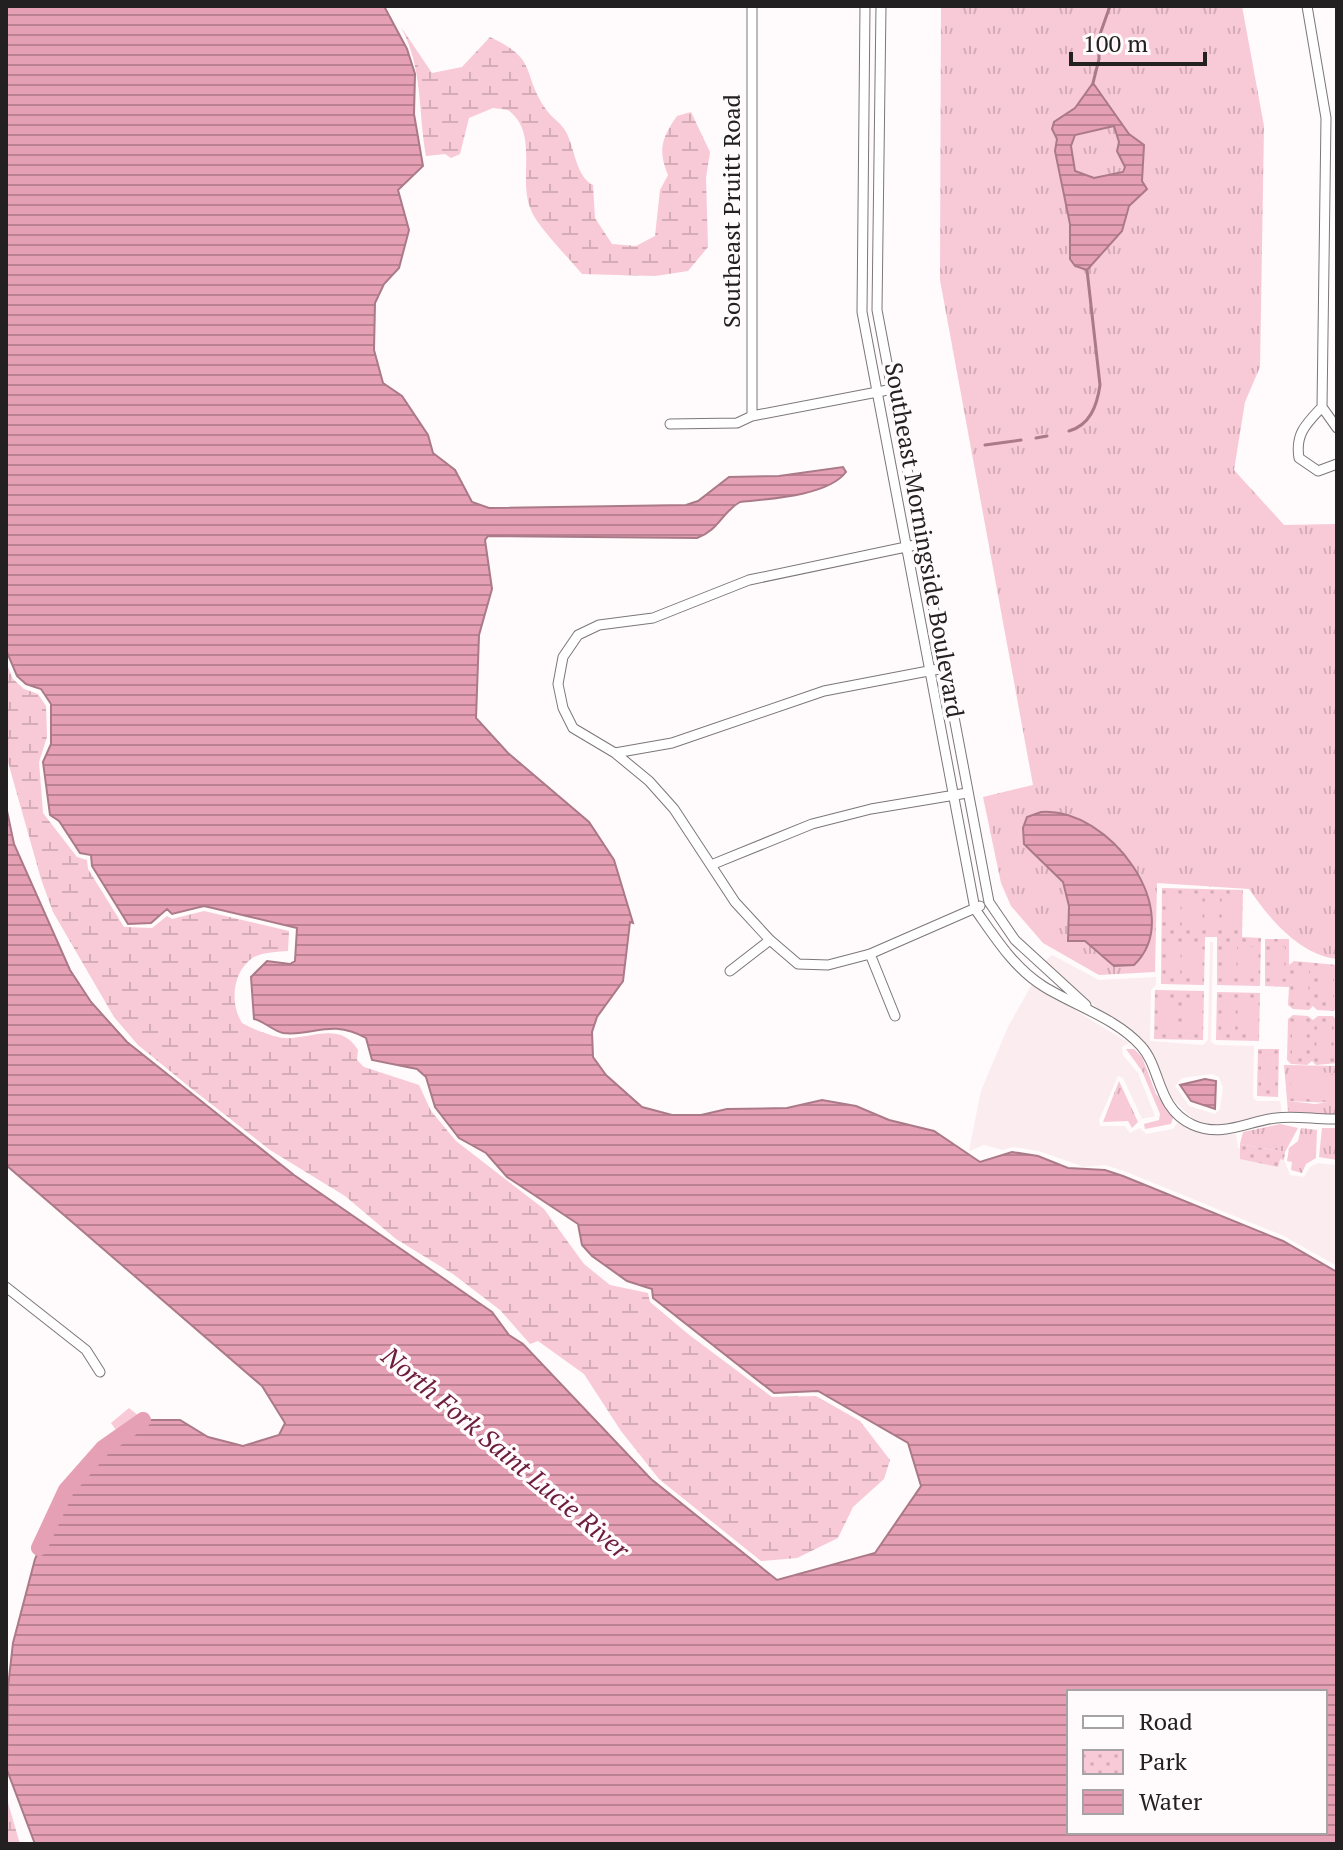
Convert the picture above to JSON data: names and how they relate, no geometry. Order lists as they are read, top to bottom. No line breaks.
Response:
{"streets":{"street":["Southeast Pruitt Road","Southeast Morningside Boulevard"]},"water":["North Fork Saint Lucie River"],"legend":["Road","Park","Water"],"scale_bar":"100 m"}
